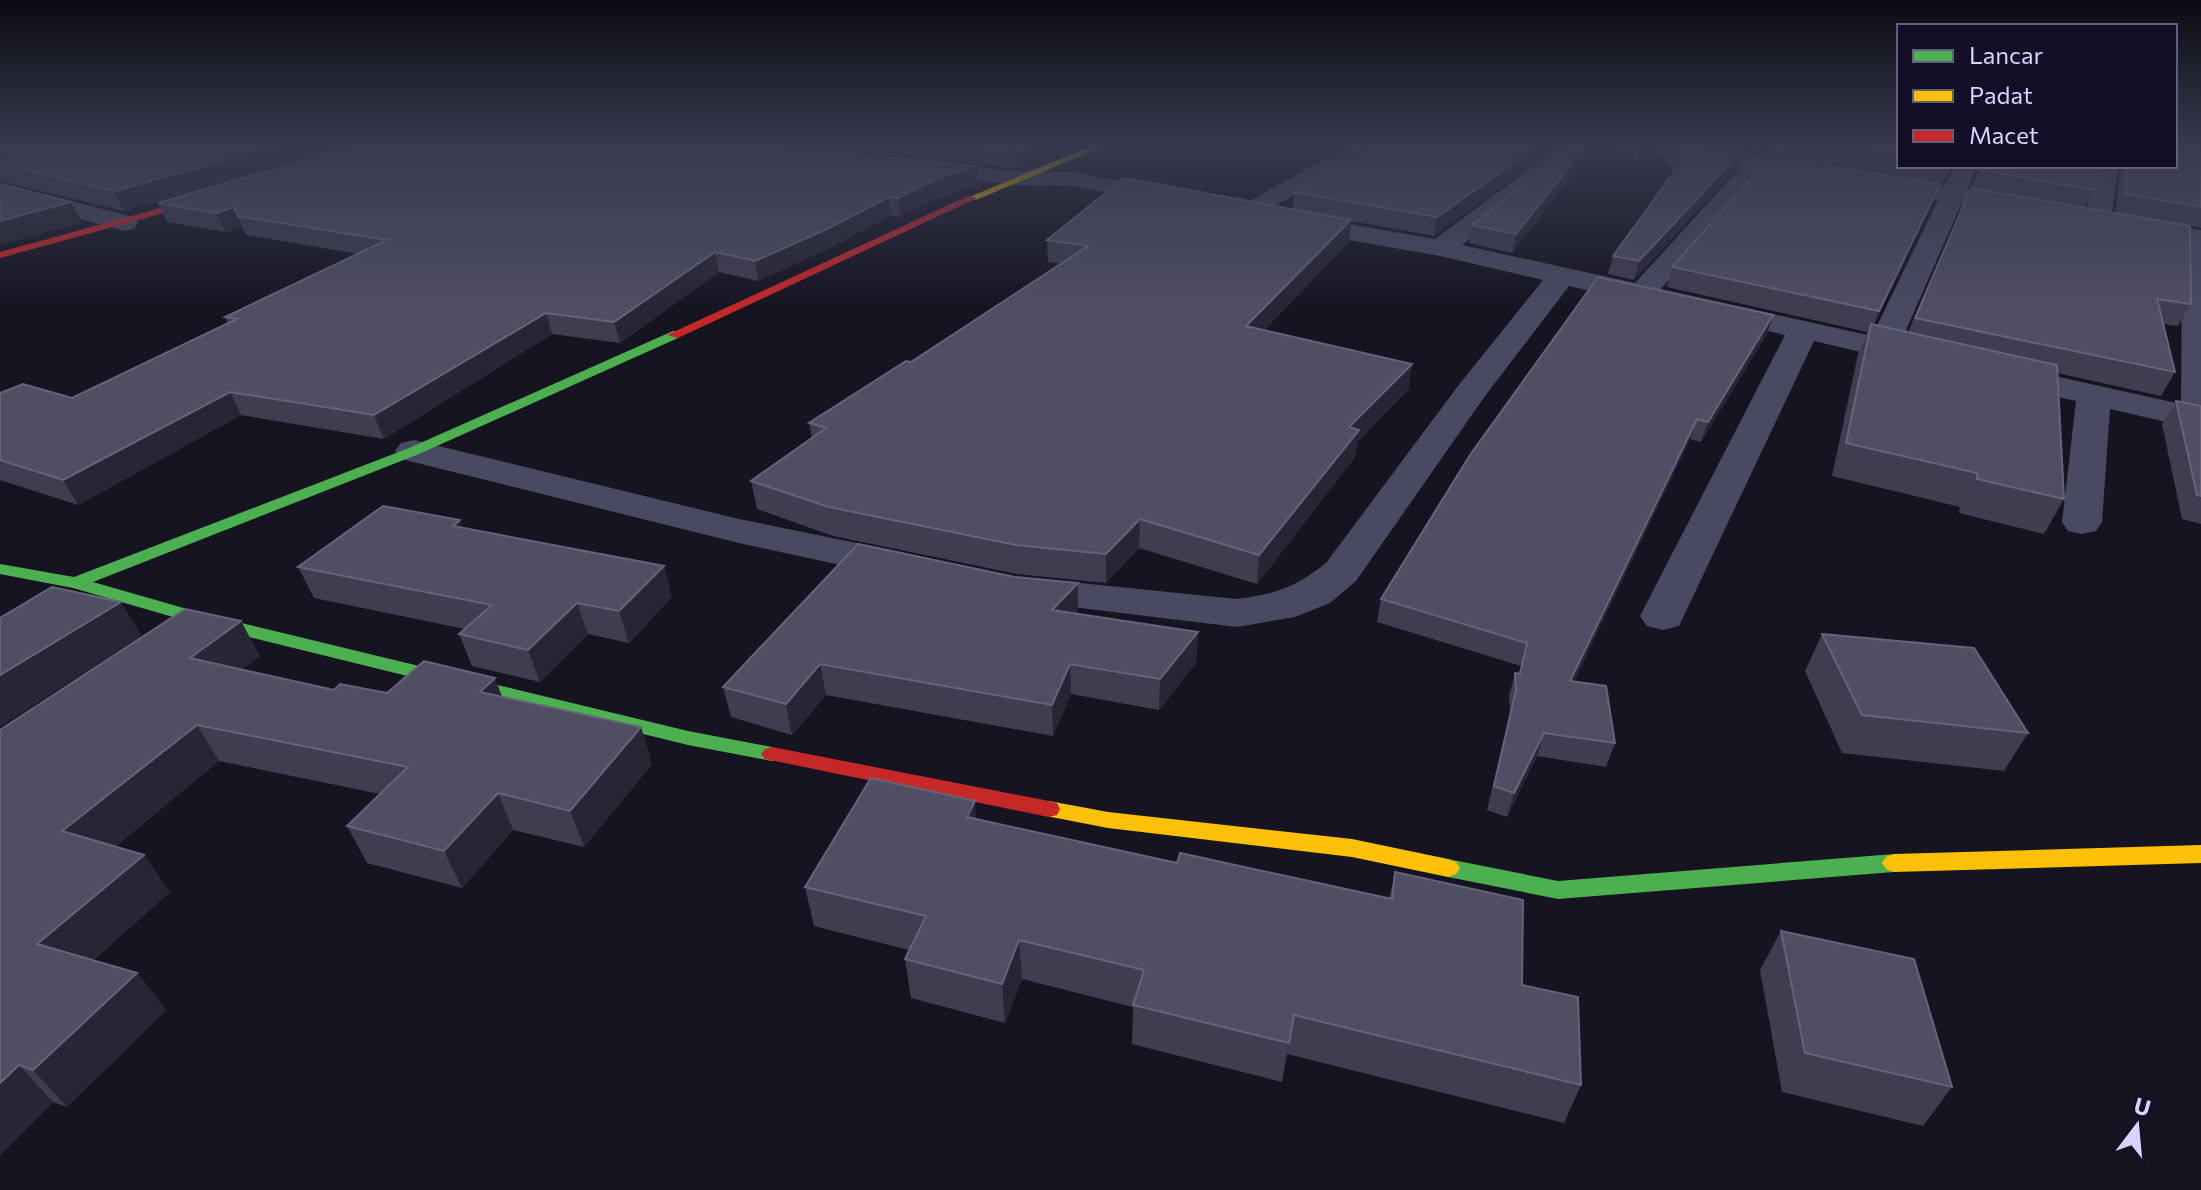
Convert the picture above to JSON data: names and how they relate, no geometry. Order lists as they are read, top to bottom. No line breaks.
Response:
{"legend":["Lancar","Padat","Macet"],"north":"top"}
